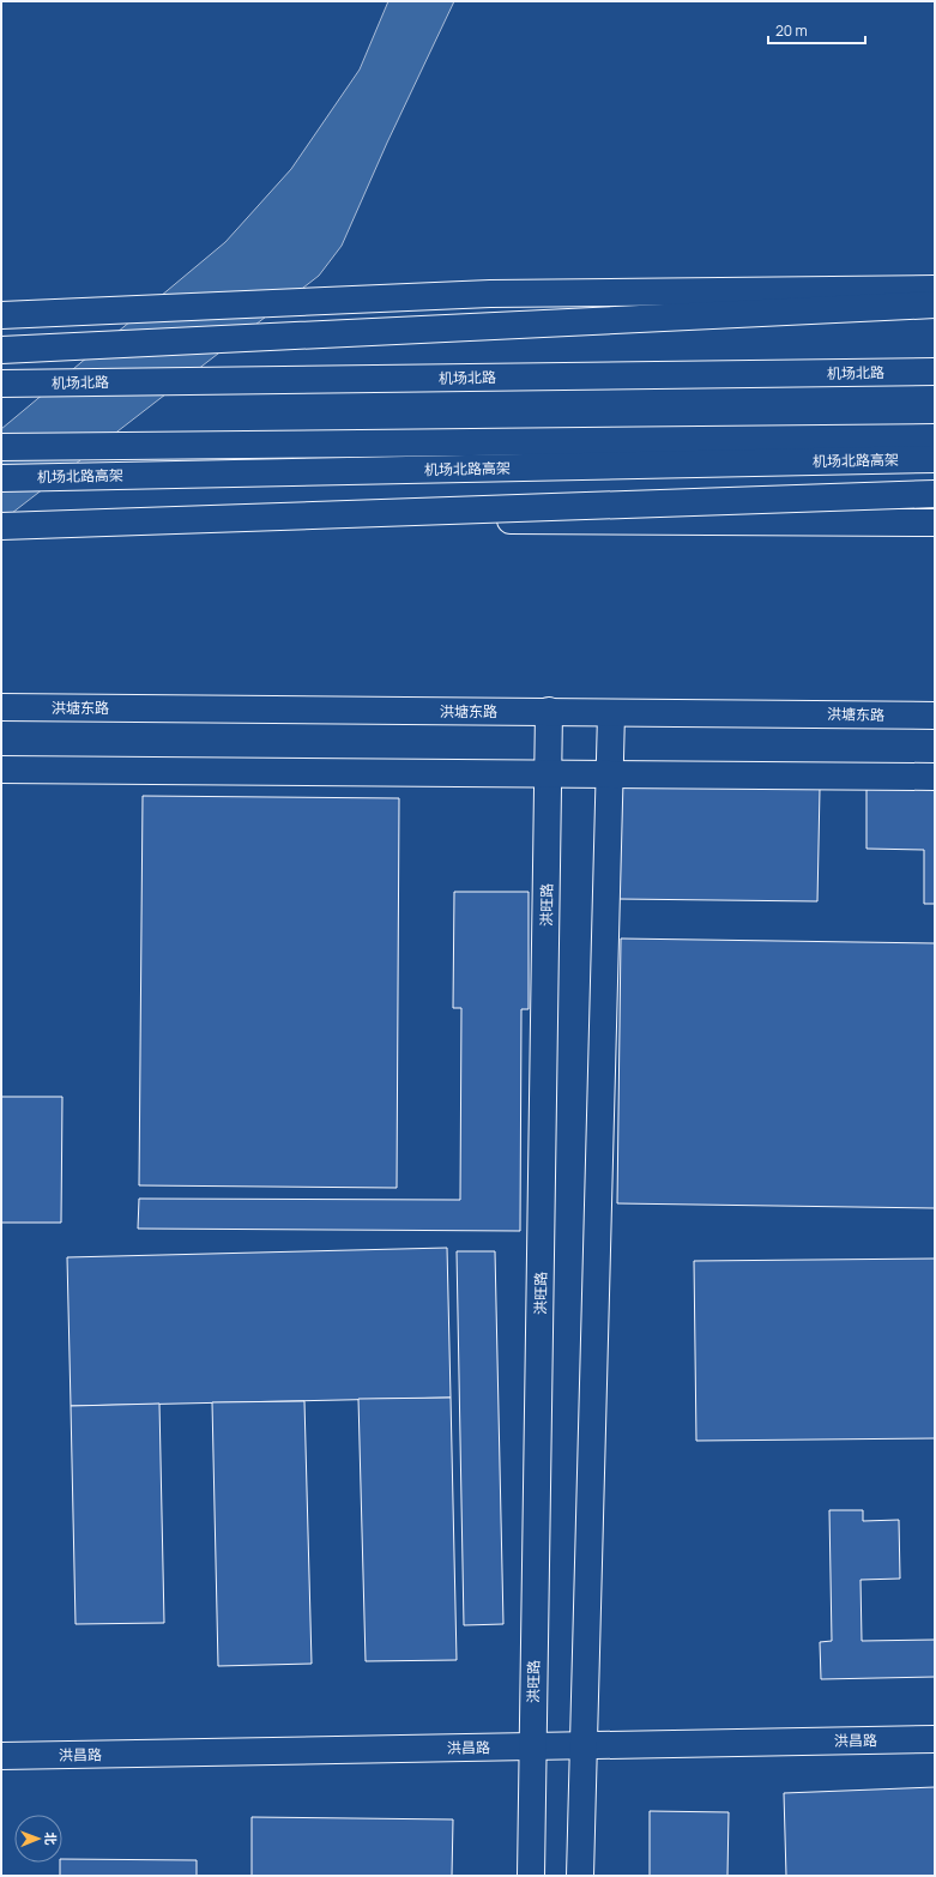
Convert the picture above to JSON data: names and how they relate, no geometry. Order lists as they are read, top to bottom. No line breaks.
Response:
{"streets":{"main road":["机场北路","机场北路高架","洪塘东路","洪旺路","洪昌路"]},"crossings":[["洪塘东路","洪旺路"],["洪旺路","洪昌路"]],"scale_bar":"20 m","north":"right"}
